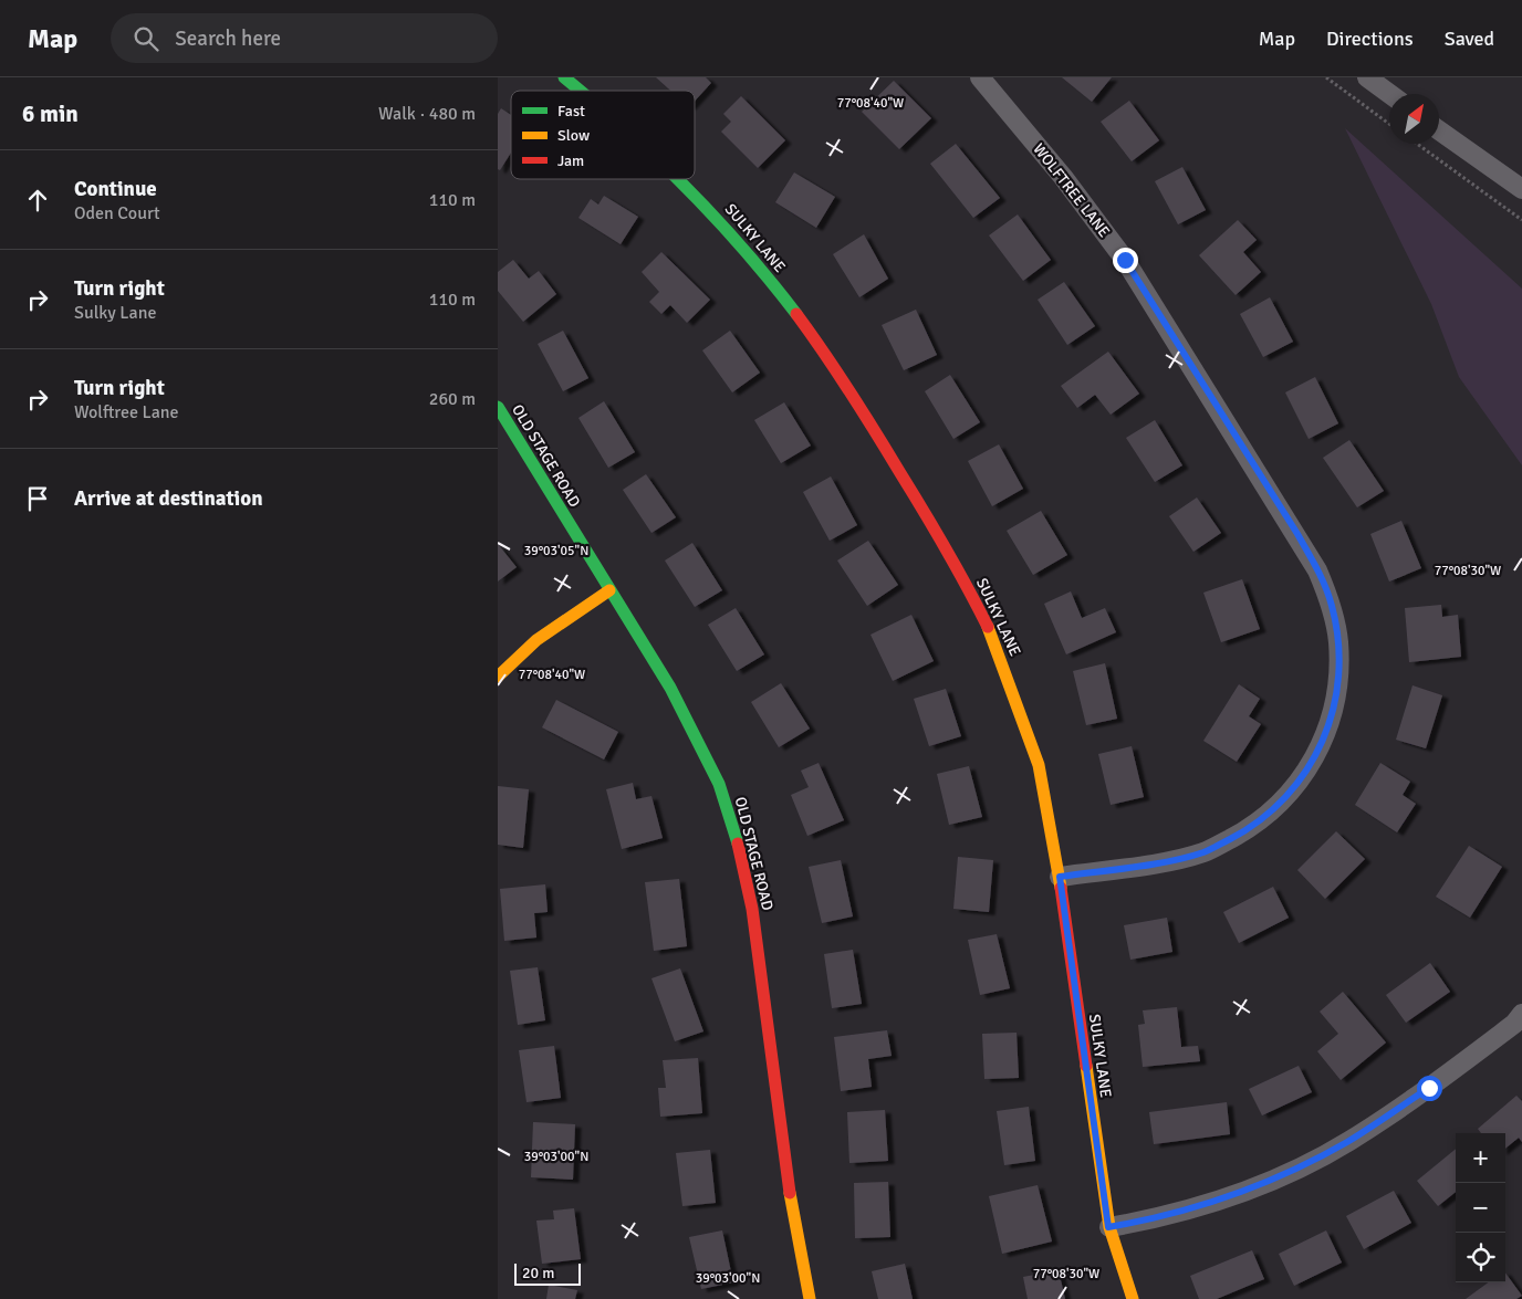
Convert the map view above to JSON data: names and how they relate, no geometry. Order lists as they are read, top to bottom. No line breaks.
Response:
{"streets":{"street":["WOLFTREE LANE","SULKY LANE","OLD STAGE ROAD"]},"crossings":[["WOLFTREE LANE","SULKY LANE"]],"legend":["Fast","Slow","Jam"],"scale_bar":"20 m","north":"top right","page":{"header":"Map","search":"Search here","nav":["Map","Directions","Saved"],"heading":["6 min","Walk · 480 m"],"list":[["Continue","Oden Court","110 m"],["Turn right","Sulky Lane","110 m"],["Turn right","Wolftree Lane","260 m"],"Arrive at destination"],"map_buttons":["+","−"],"scale":"20 m"},"coordinates":["77°08'40\"W","39°03'05\"N","77°08'30\"W","39°03'00\"N"]}
